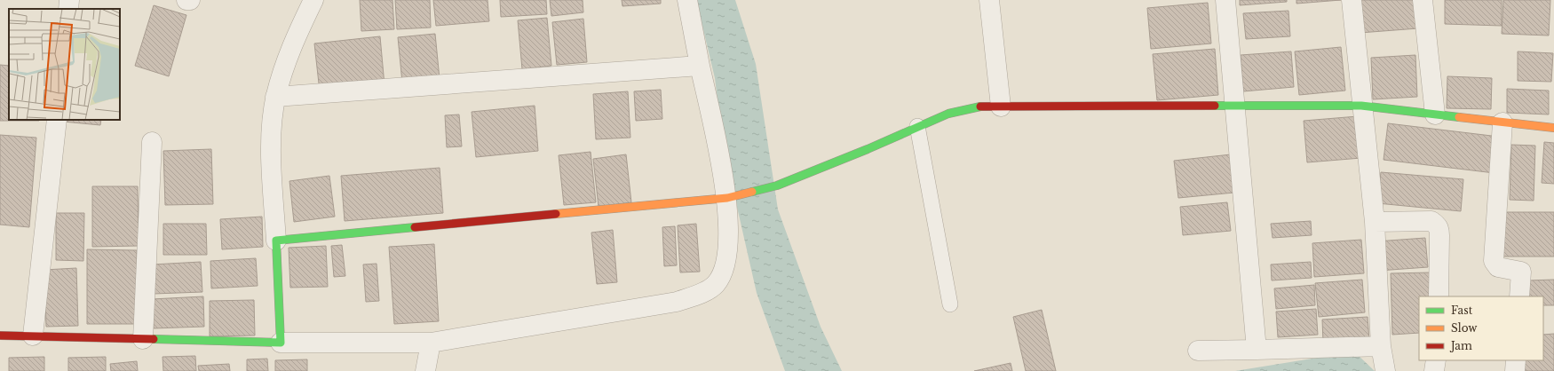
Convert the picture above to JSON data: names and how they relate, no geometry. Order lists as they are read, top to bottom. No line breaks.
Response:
{"legend":["Fast","Slow","Jam"]}
